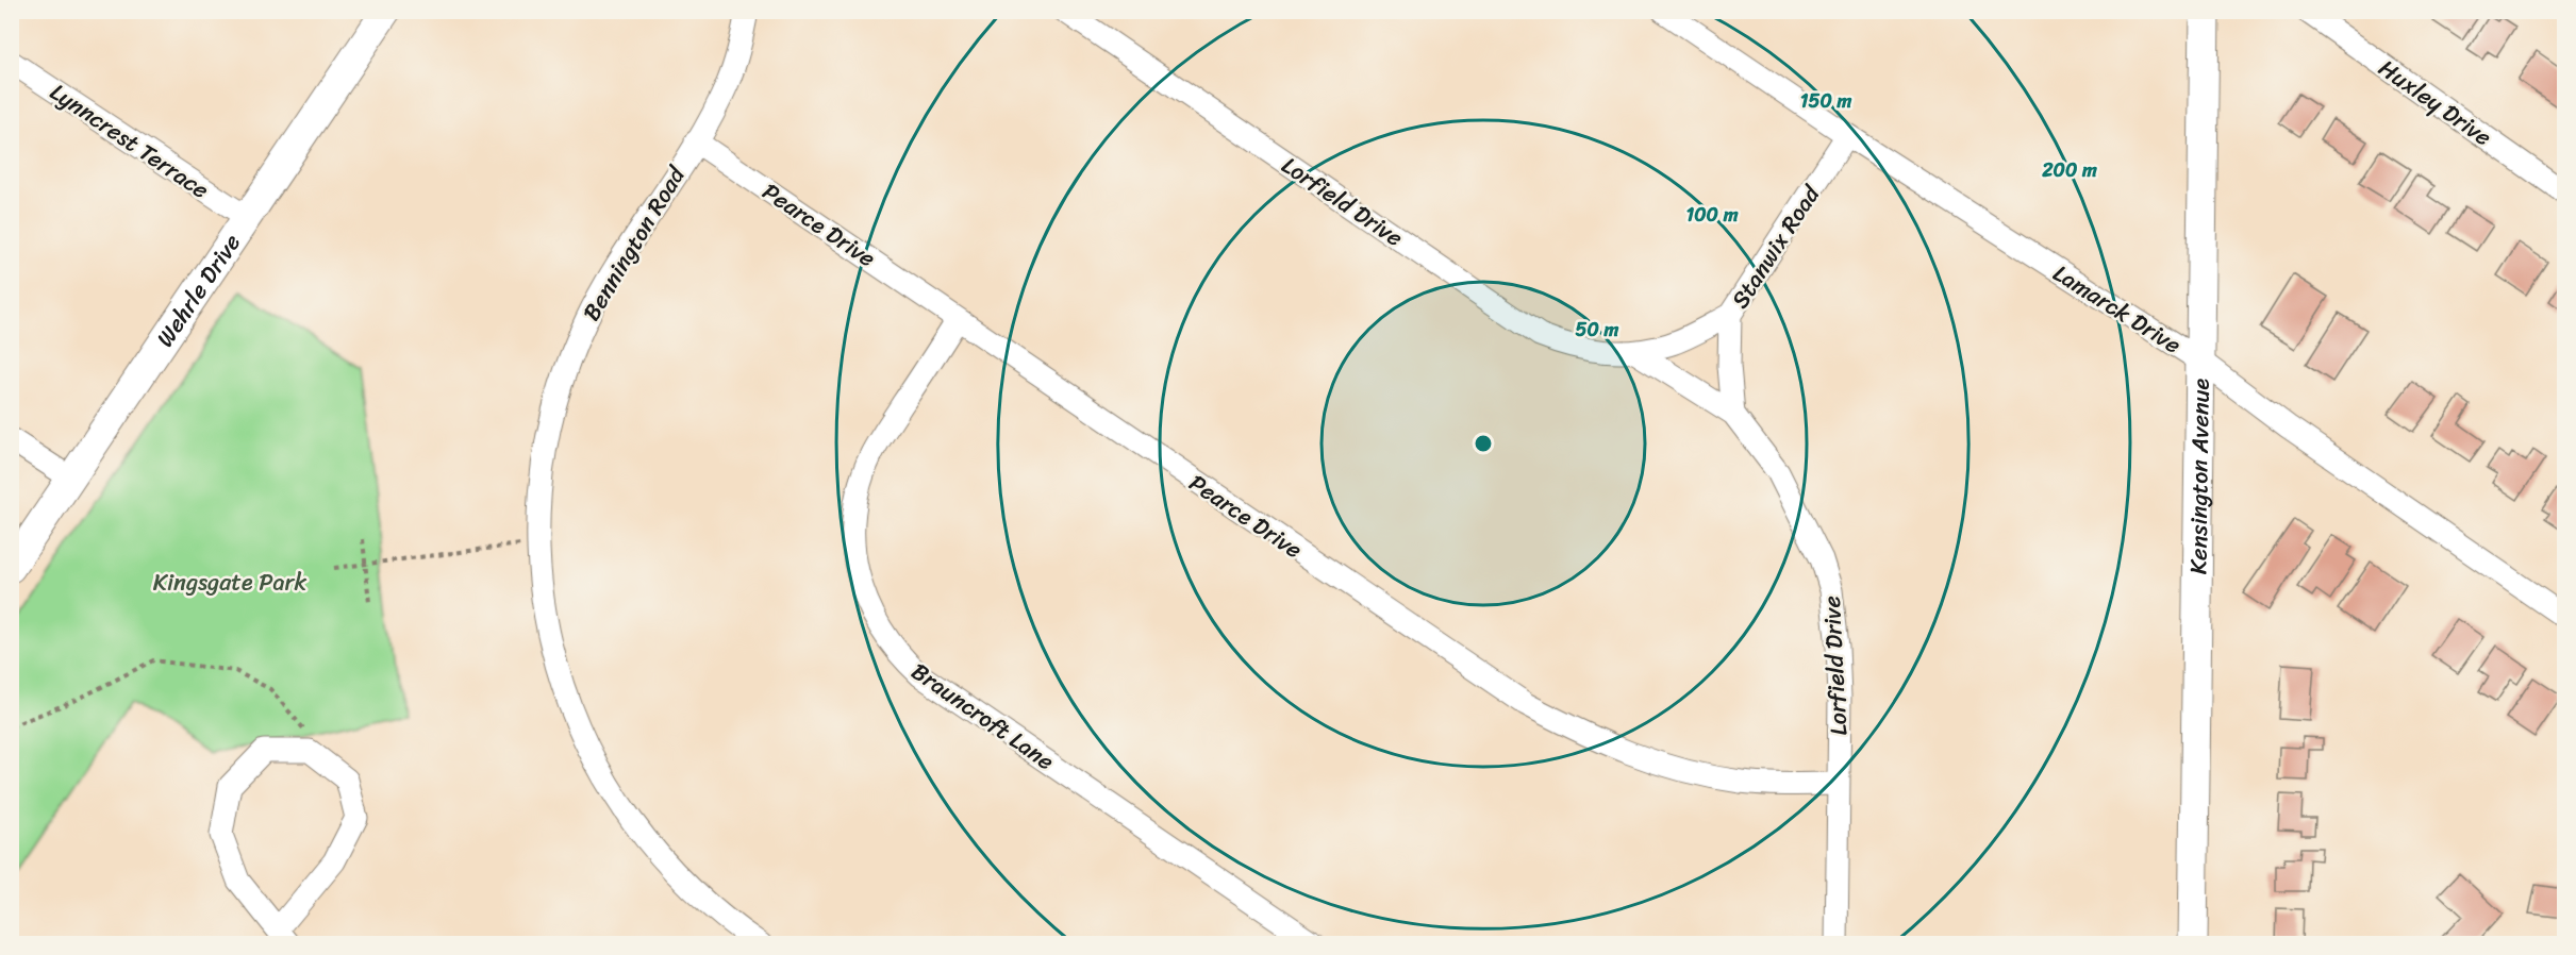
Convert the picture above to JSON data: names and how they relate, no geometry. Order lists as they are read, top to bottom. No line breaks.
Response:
{"streets":{"street":["Huxley Drive","Lynncrest Terrace","Lorfield Drive","Pearce Drive","Bennington Road","Stanwix Road","Wehrle Drive","Lamarck Drive","Kensington Avenue","Brauncroft Lane"]},"crossings":[["Lynncrest Terrace","Wehrle Drive"],["Lorfield Drive","Pearce Drive"],["Lorfield Drive","Stanwix Road"],["Pearce Drive","Bennington Road"],["Pearce Drive","Brauncroft Lane"],["Stanwix Road","Lamarck Drive"],["Lamarck Drive","Kensington Avenue"]],"parks":["Kingsgate Park"],"rings":["150 m","200 m","100 m","50 m"]}
